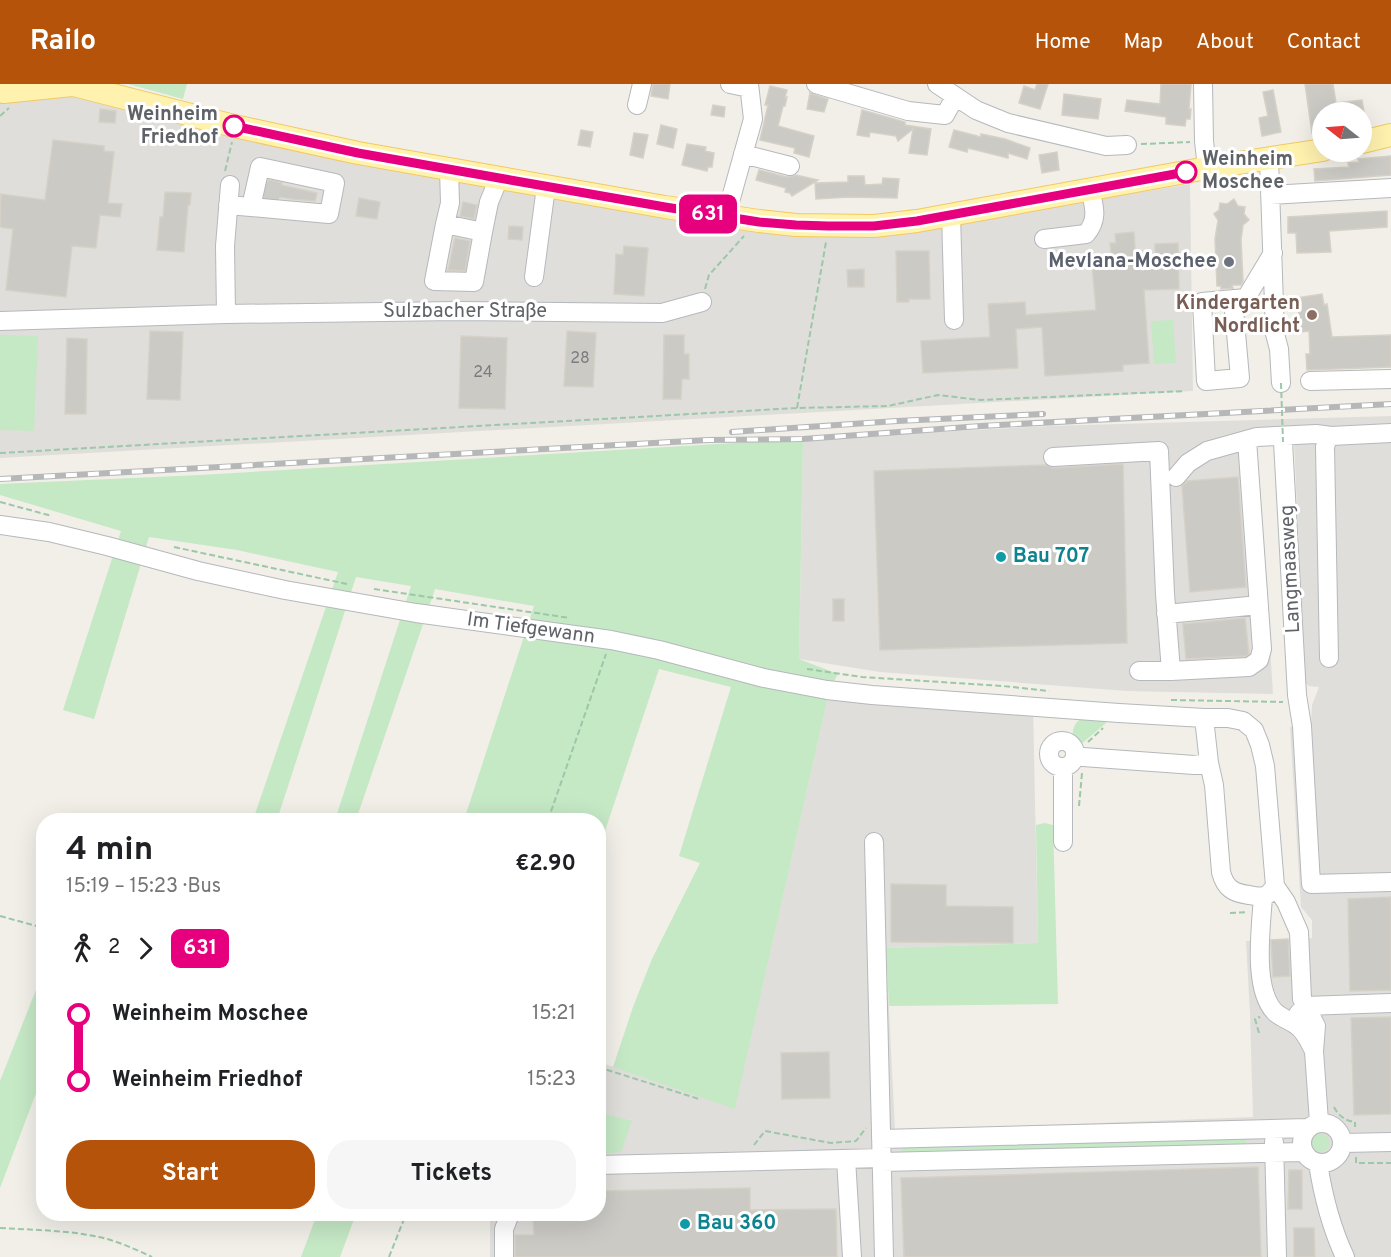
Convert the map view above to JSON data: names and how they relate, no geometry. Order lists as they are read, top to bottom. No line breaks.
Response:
{"streets":{"street":["Sulzbacher Straße","Langmaasweg","Im Tiefgewann"]},"places":["Weinheim Friedhof","Weinheim Moschee","Mevlana-Moschee","Kindergarten Nordlicht","Bau 707","Bau 360"],"lines":["bus line 631"],"house_numbers":["28","24"],"north":"left","page":{"header":"Railo","nav":["Home","Map","About","Contact"],"on_map":"631","heading":["4 min","15:19 – 15:23 · Bus","€2.90"],"legs":["2","631"],"list":[{"name":"Weinheim Moschee","value":"15:21"},{"name":"Weinheim Friedhof","value":"15:23"}],"buttons":["Start","Tickets"]}}
